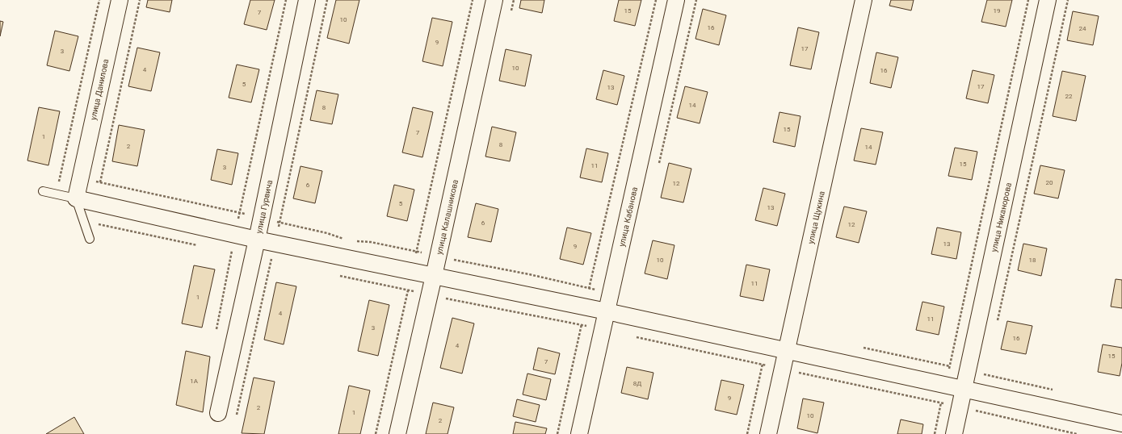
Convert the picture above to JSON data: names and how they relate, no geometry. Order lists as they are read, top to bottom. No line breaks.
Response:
{"streets":{"street":["улица Данилова","улица Гурвича","улица Калашникова","улица Кабанова","улица Щукина","улица Никанорова"]},"house_numbers":["15","19","7","10","16","24","9","17","3","10","4","16","5","17","13","22","14","8","15","7","1","8","2","14","15","11","3","20","12","6","5","13","6","12","13","9","10","18","11","1","4","11","3","16","4","15","7","1А","8Д","9","2","1","10","2"]}
